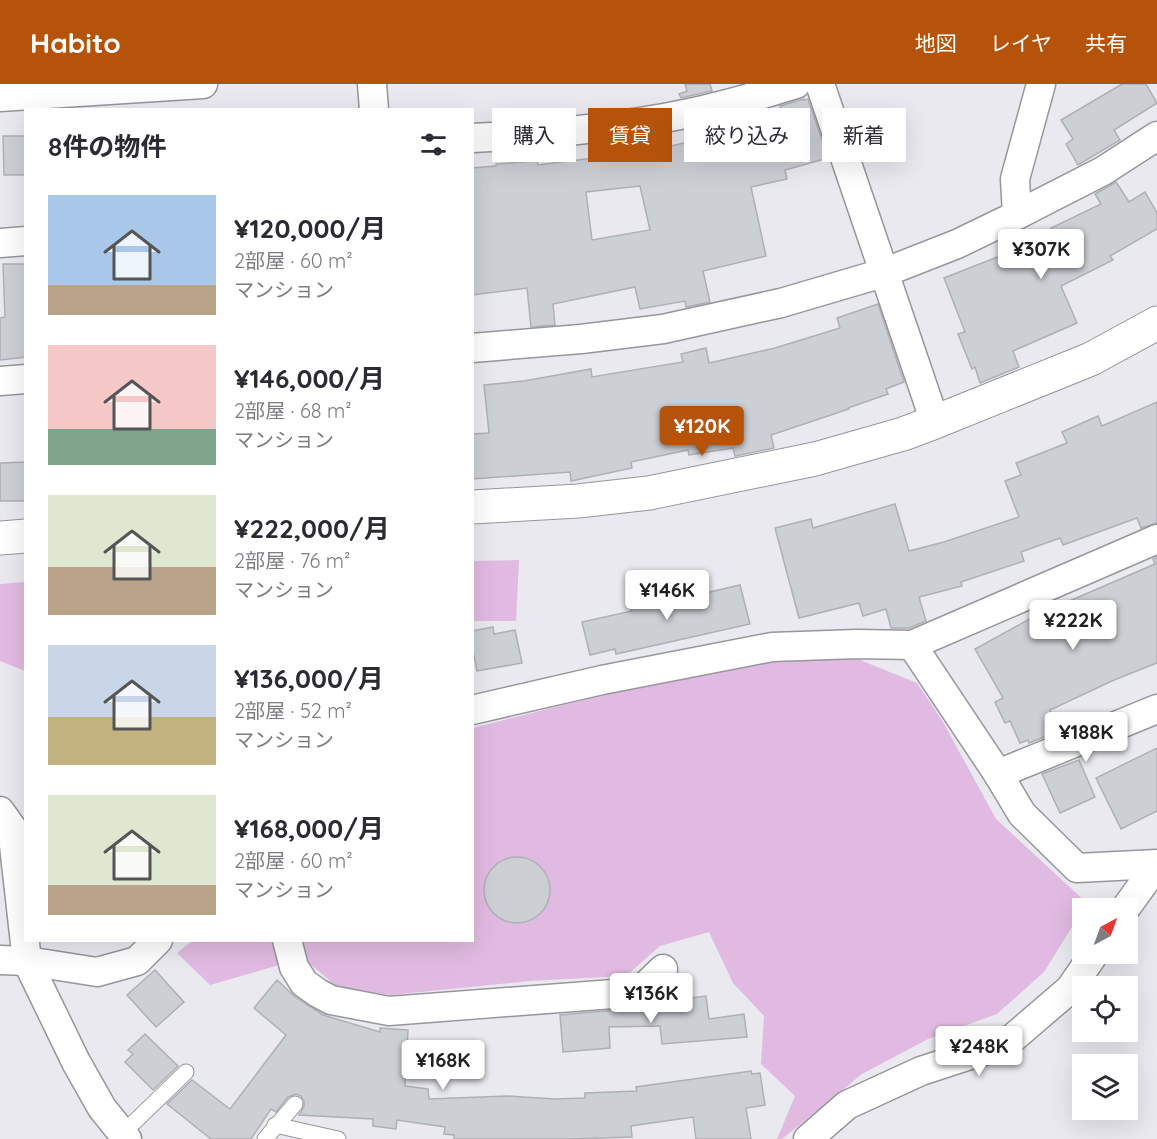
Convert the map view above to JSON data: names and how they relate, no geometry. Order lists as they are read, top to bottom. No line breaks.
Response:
{"north":"top right","page":{"header":"Habito","nav":["地図","レイヤ","共有"],"chip":["購入","賃貸","絞り込み","新着"],"heading":"8件の物件","list":[{"name":"¥120,000/月","note":"2部屋 · 60 m² · マンション"},{"name":"¥146,000/月","note":"2部屋 · 68 m² · マンション"},{"name":"¥222,000/月","note":"2部屋 · 76 m² · マンション"},{"name":"¥136,000/月","note":"2部屋 · 52 m² · マンション"},{"name":"¥168,000/月","note":"2部屋 · 60 m² · マンション"}],"price":["¥307K","¥120K","¥146K","¥222K","¥188K","¥136K","¥248K","¥168K"]}}
